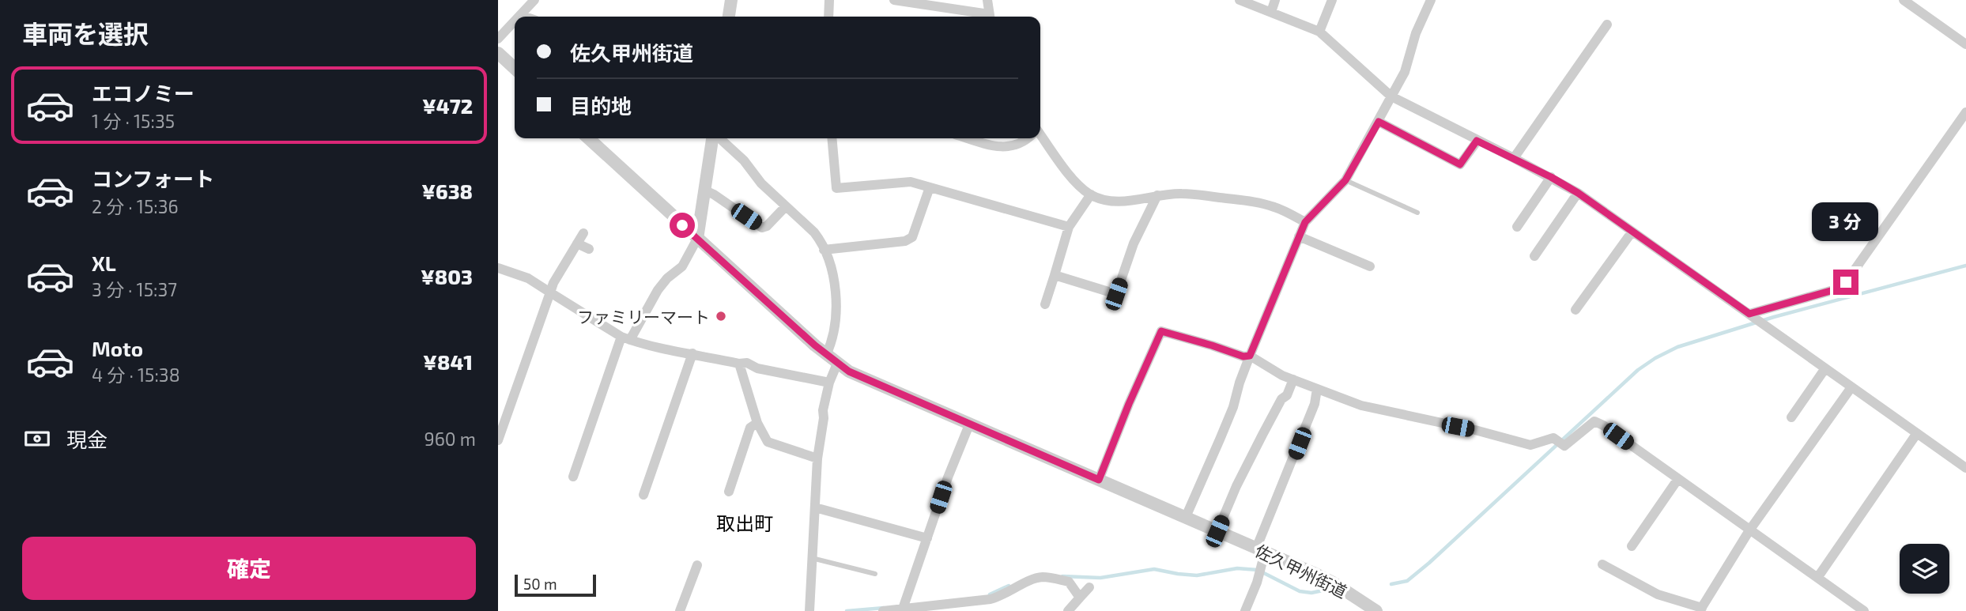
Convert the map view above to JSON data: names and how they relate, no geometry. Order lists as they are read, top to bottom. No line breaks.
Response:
{"streets":{"street":["佐久甲州街道"]},"districts":["取出町"],"places":["ファミリーマート"],"scale_bar":"50 m","page":{"heading":"車両を選択","banner":["佐久甲州街道","目的地"],"list":[{"name":"エコノミー","note":"1 分 · 15:35","value":"¥472"},{"name":"コンフォート","note":"2 分 · 15:36","value":"¥638"},{"name":"XL","note":"3 分 · 15:37","value":"¥803"},{"name":"Moto","note":"4 分 · 15:38","value":"¥841"}],"bubble":"3 分","pay":["現金","960 m"],"buttons":"確定","scale":"50 m"}}
